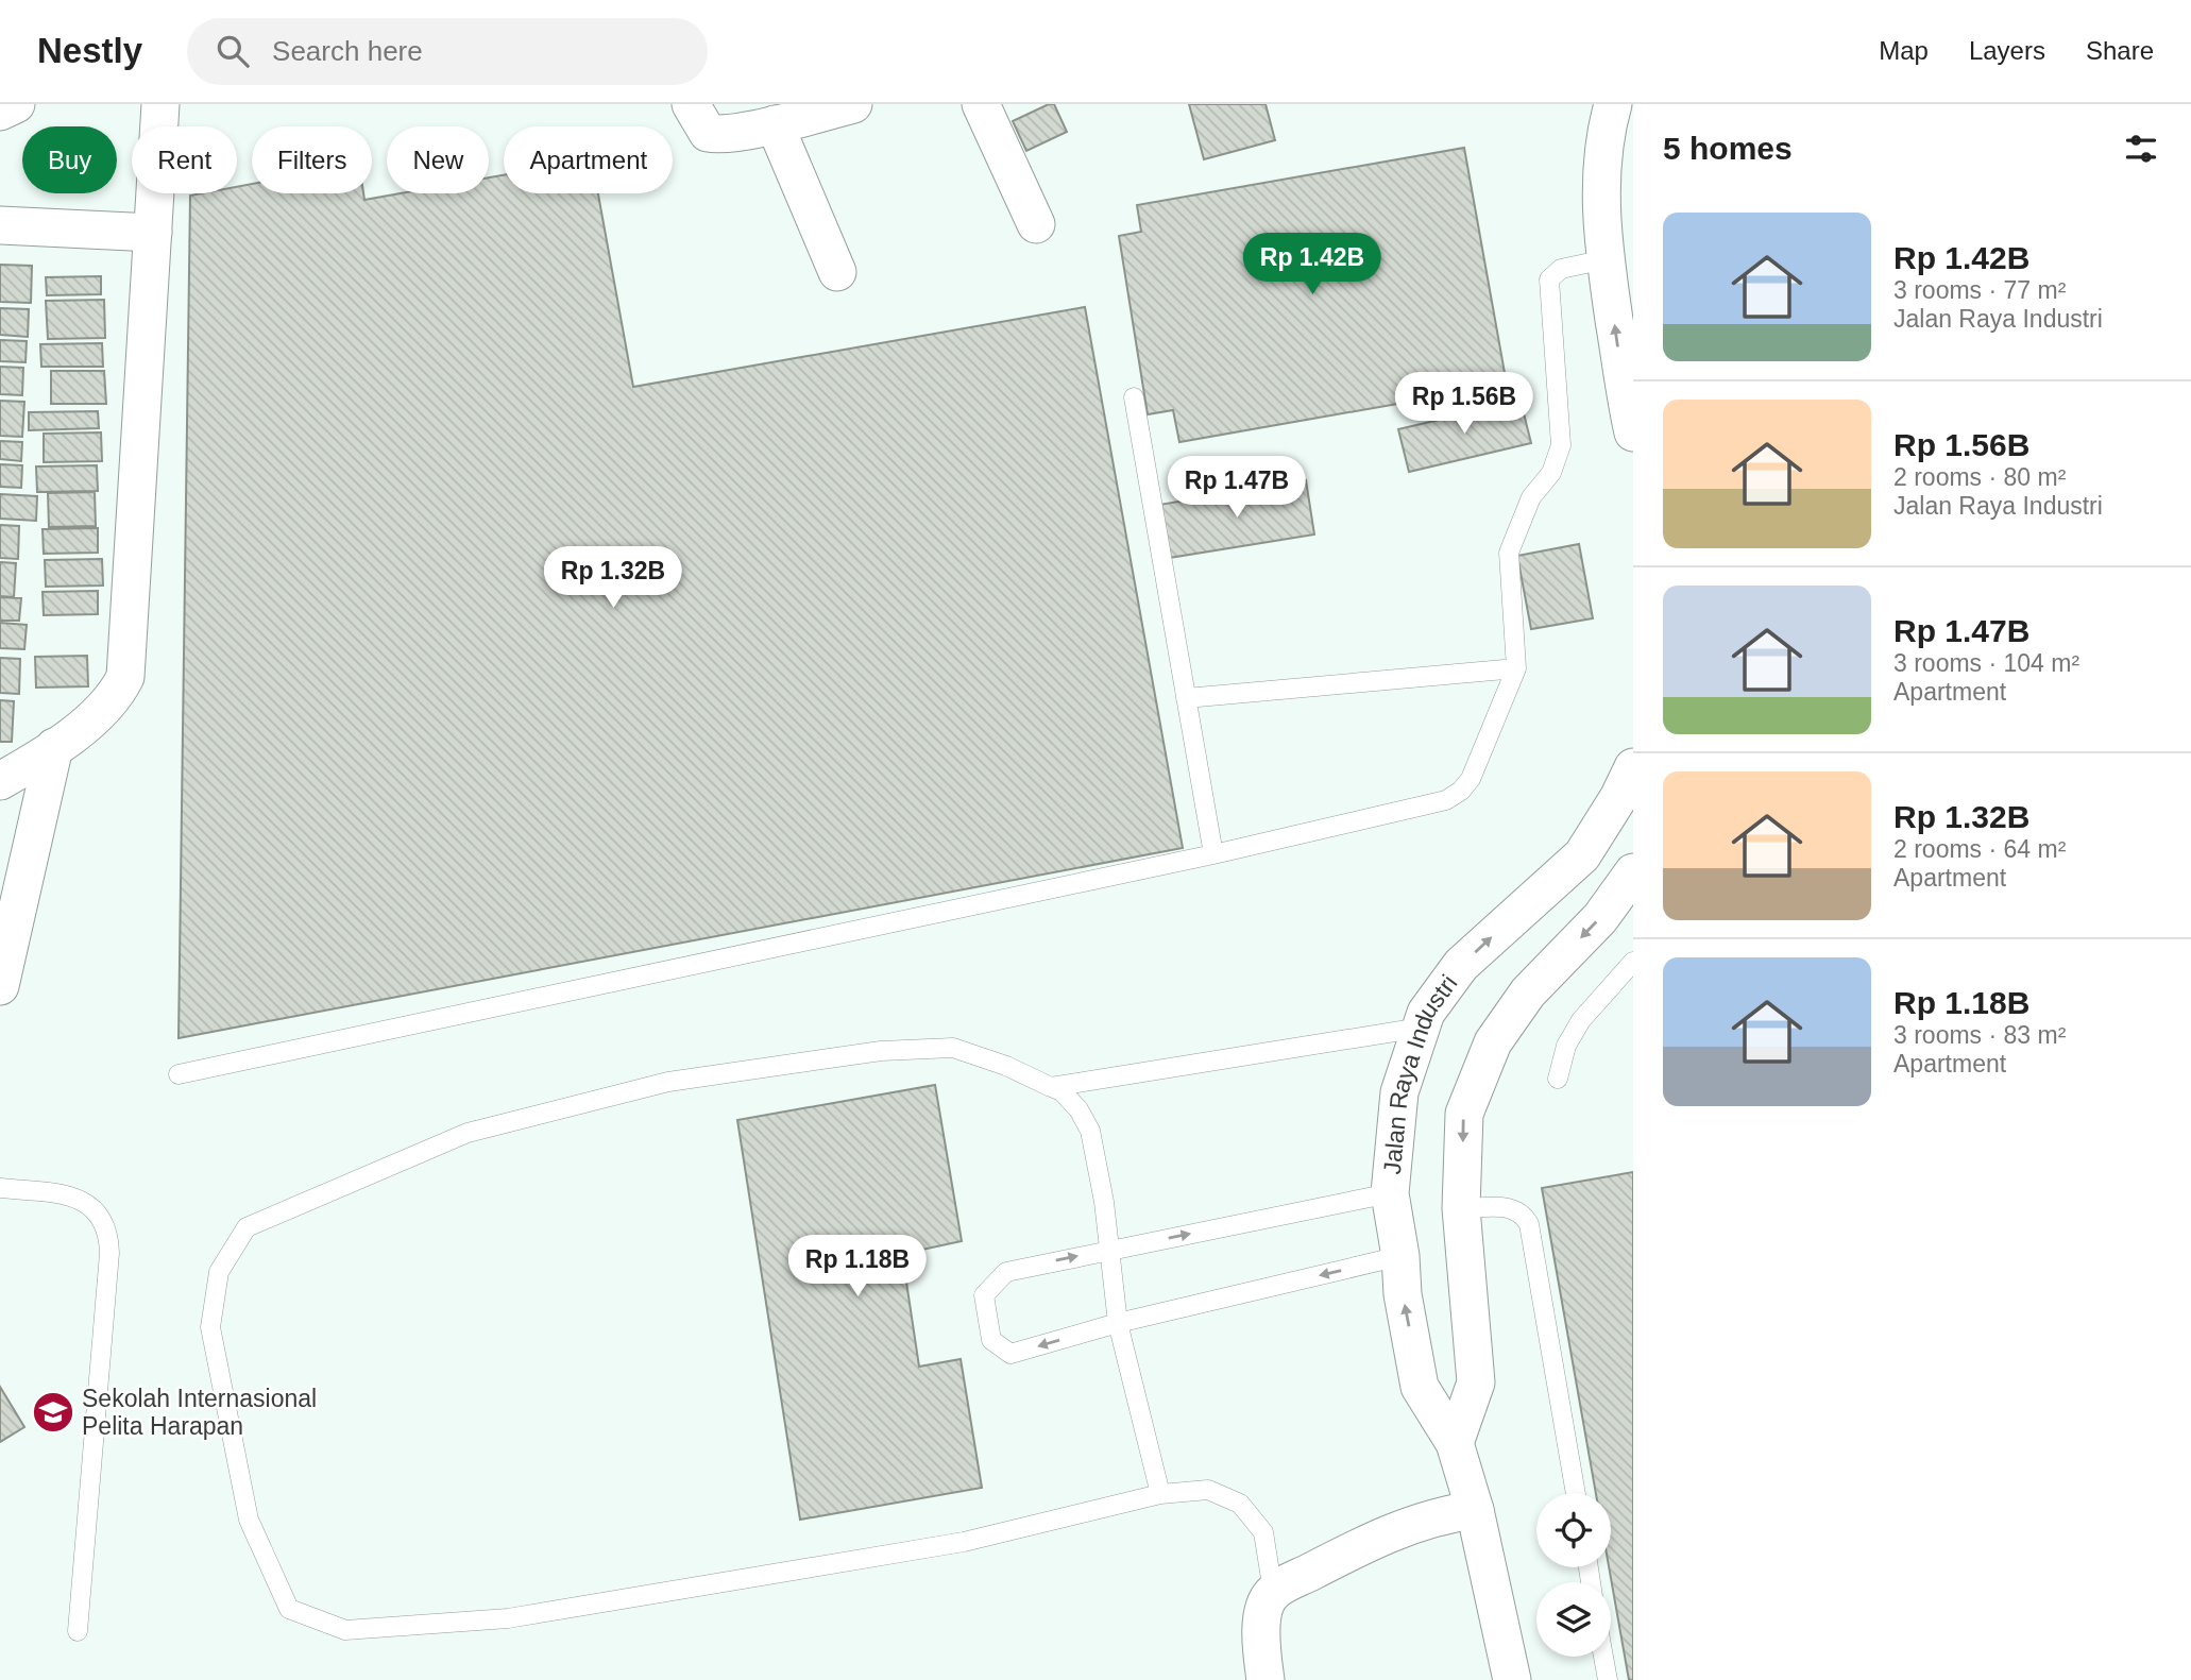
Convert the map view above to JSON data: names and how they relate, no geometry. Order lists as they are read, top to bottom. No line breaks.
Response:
{"streets":{"street":["Jalan Raya Industri"]},"places":{"school or university":["Sekolah Internasional Pelita Harapan"]},"page":{"header":"Nestly","search":"Search here","nav":["Map","Layers","Share"],"heading":"5 homes","chip":["Buy","Rent","Filters","New","Apartment"],"list":[{"name":"Rp 1.42B","note":"3 rooms · 77 m² · Jalan Raya Industri"},{"name":"Rp 1.56B","note":"2 rooms · 80 m² · Jalan Raya Industri"},{"name":"Rp 1.47B","note":"3 rooms · 104 m² · Apartment"},{"name":"Rp 1.32B","note":"2 rooms · 64 m² · Apartment"},{"name":"Rp 1.18B","note":"3 rooms · 83 m² · Apartment"}],"price":["Rp 1.42B","Rp 1.56B","Rp 1.47B","Rp 1.32B","Rp 1.18B"]}}
